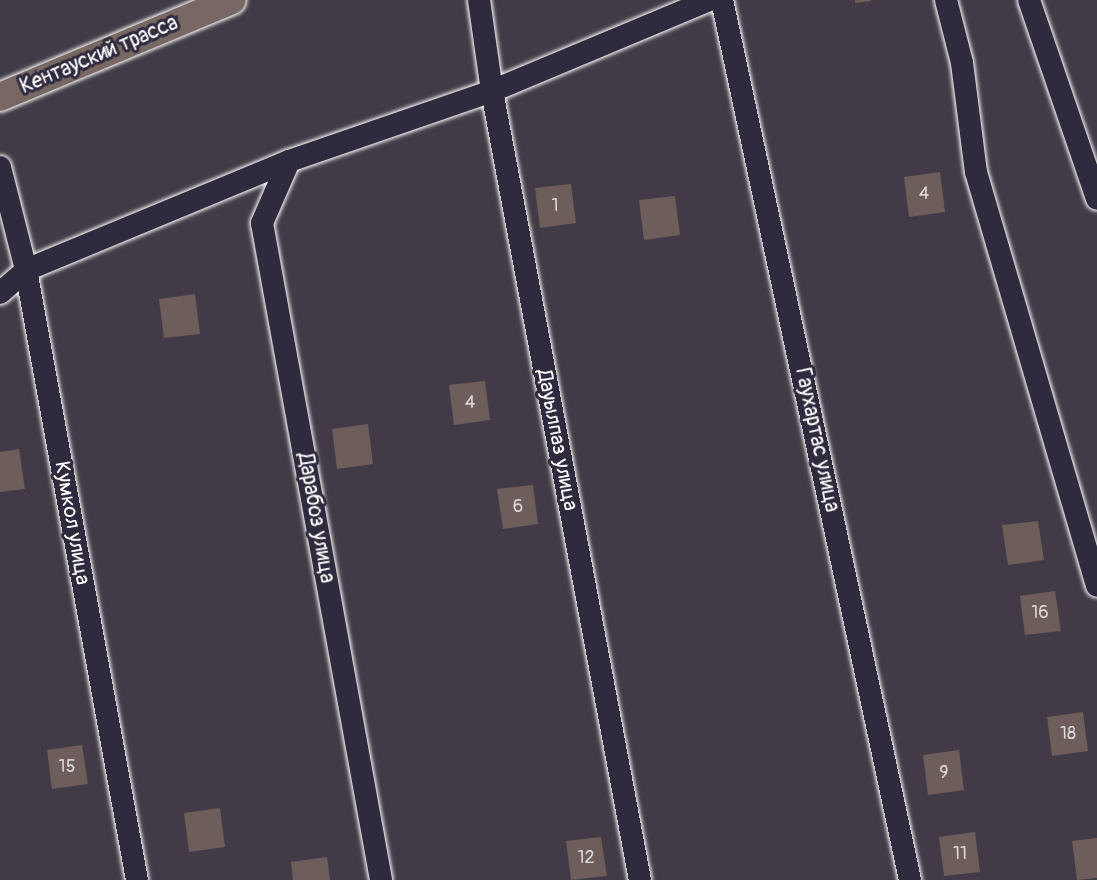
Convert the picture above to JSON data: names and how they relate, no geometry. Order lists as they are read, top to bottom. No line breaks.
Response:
{"streets":{"main road":["Кентауский трасса"],"street":["Дауылпаз улица","Гаухартас улица","Дарабоз улица","Кумкол улица"]},"house_numbers":["4","1","4","6","16","18","15","9","11","12"]}
